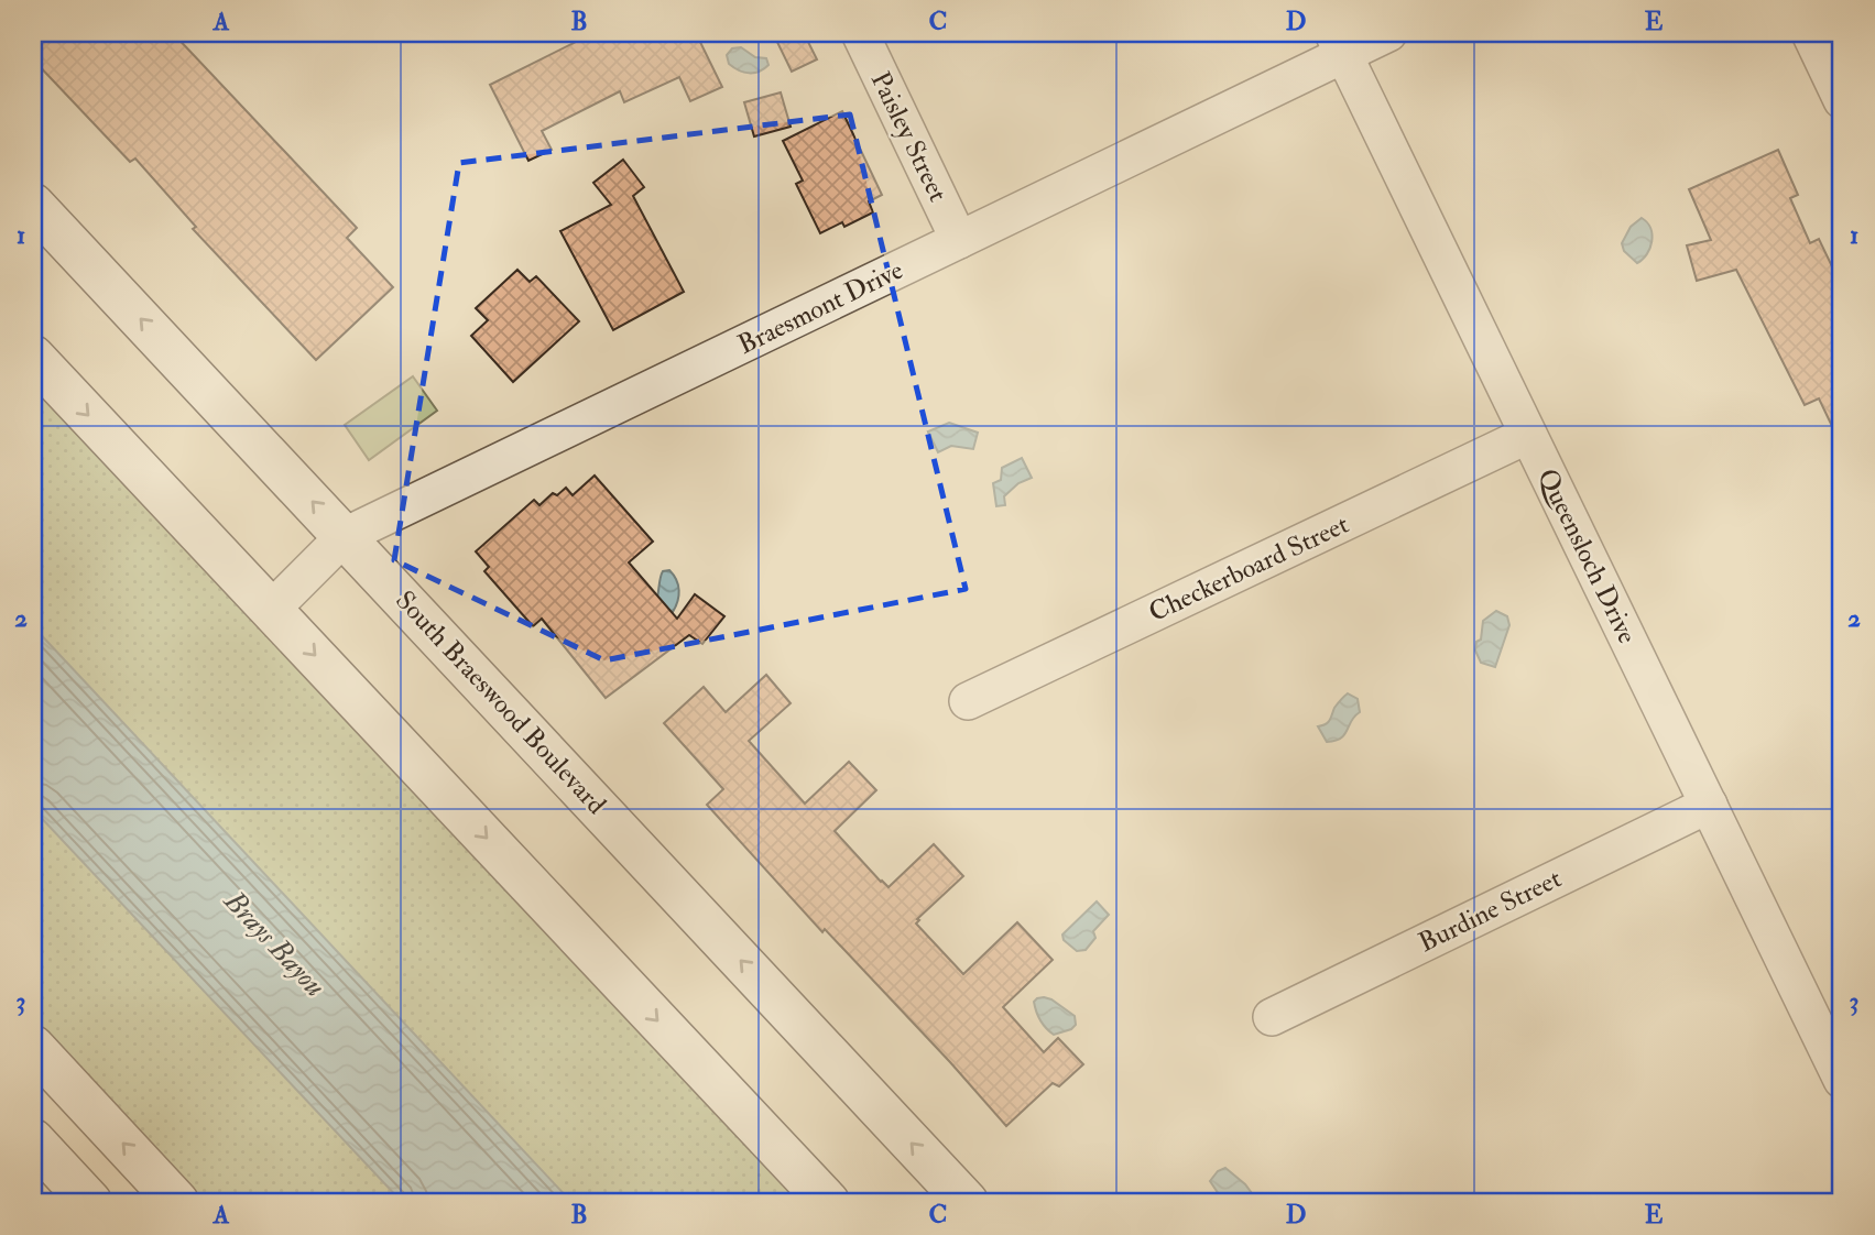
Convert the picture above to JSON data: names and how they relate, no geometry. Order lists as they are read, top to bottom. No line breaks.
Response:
{"streets":{"main road":["South Braeswood Boulevard"],"street":["Paisley Street","Braesmont Drive","Queensloch Drive","Checkerboard Street","Burdine Street"]},"crossings":[["Paisley Street","Braesmont Drive"],["Braesmont Drive","Queensloch Drive"],["Braesmont Drive","South Braeswood Boulevard"],["Queensloch Drive","Checkerboard Street"],["Queensloch Drive","Burdine Street"]],"water":["Brays Bayou"],"grid":{"columns":["A","B","C","D","E"],"rows":["1","2","3"]}}
